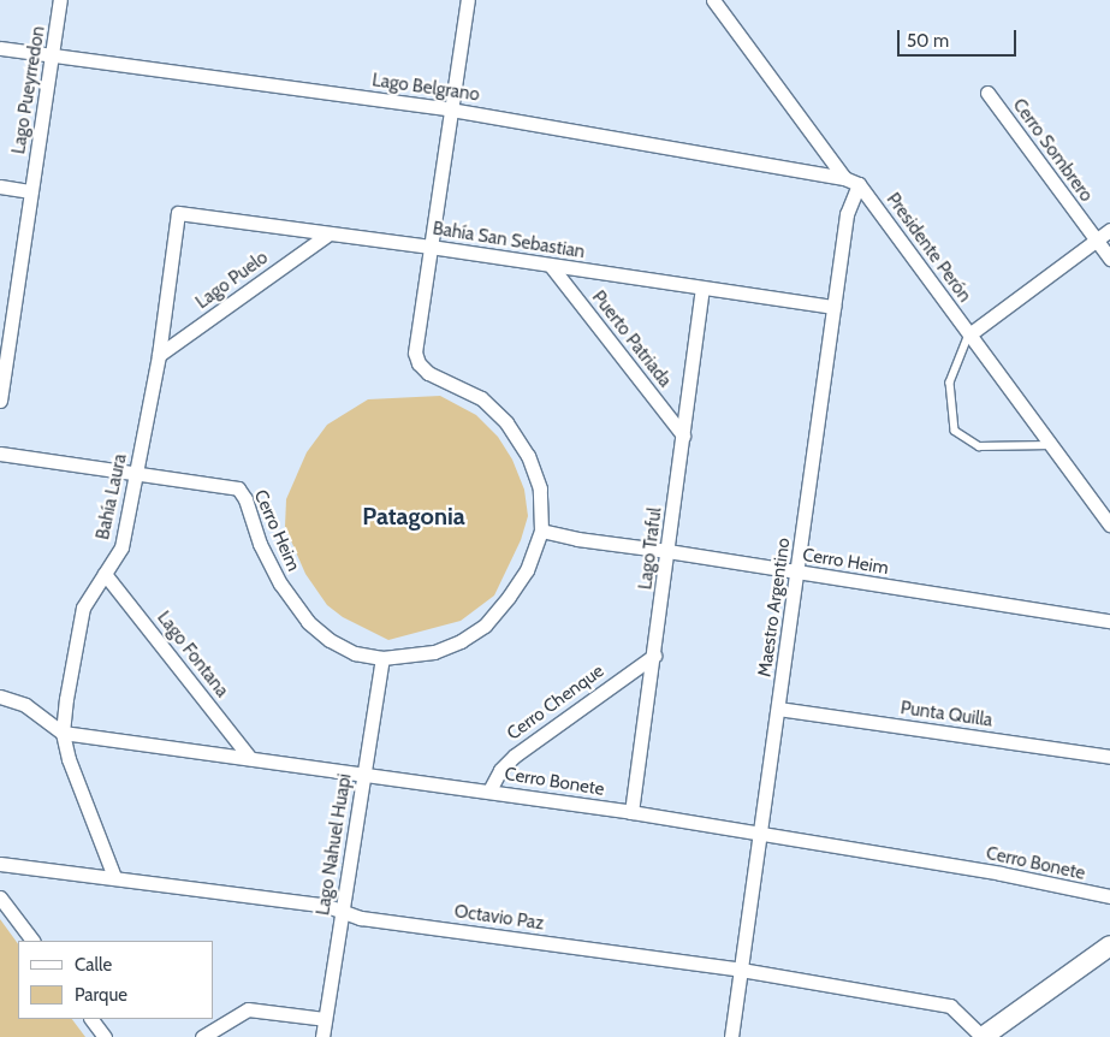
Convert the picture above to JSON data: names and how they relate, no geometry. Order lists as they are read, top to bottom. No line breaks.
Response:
{"streets":{"street":["Lago Belgrano","Lago Pueyrredon","Cerro Sombrero","Bahía San Sebastian","Presidente Perón","Lago Puelo","Puerto Patriada","Bahía Laura","Cerro Heim","Lago Traful","Maestro Argentino","Lago Fontana","Cerro Chenque","Punta Quilla","Cerro Bonete","Lago Nahuel Huapi","Octavio Paz"]},"crossings":[["Lago Belgrano","Lago Pueyrredon"],["Bahía San Sebastian","Lago Puelo"],["Bahía San Sebastian","Puerto Patriada"],["Bahía San Sebastian","Bahía Laura"],["Bahía San Sebastian","Cerro Heim"],["Bahía San Sebastian","Lago Traful"],["Bahía San Sebastian","Maestro Argentino"],["Presidente Perón","Maestro Argentino"],["Lago Puelo","Bahía Laura"],["Puerto Patriada","Lago Traful"],["Bahía Laura","Cerro Heim"],["Bahía Laura","Lago Fontana"],["Bahía Laura","Cerro Bonete"],["Bahía Laura","Octavio Paz"],["Cerro Heim","Lago Traful"],["Cerro Heim","Maestro Argentino"],["Cerro Heim","Lago Nahuel Huapi"],["Lago Traful","Cerro Chenque"],["Lago Traful","Cerro Bonete"],["Maestro Argentino","Punta Quilla"],["Maestro Argentino","Cerro Bonete"],["Maestro Argentino","Octavio Paz"],["Lago Fontana","Cerro Bonete"],["Cerro Chenque","Cerro Bonete"],["Cerro Bonete","Lago Nahuel Huapi"],["Lago Nahuel Huapi","Octavio Paz"]],"districts":["Patagonia"],"legend":["Calle","Parque"],"scale_bar":"50 m"}
